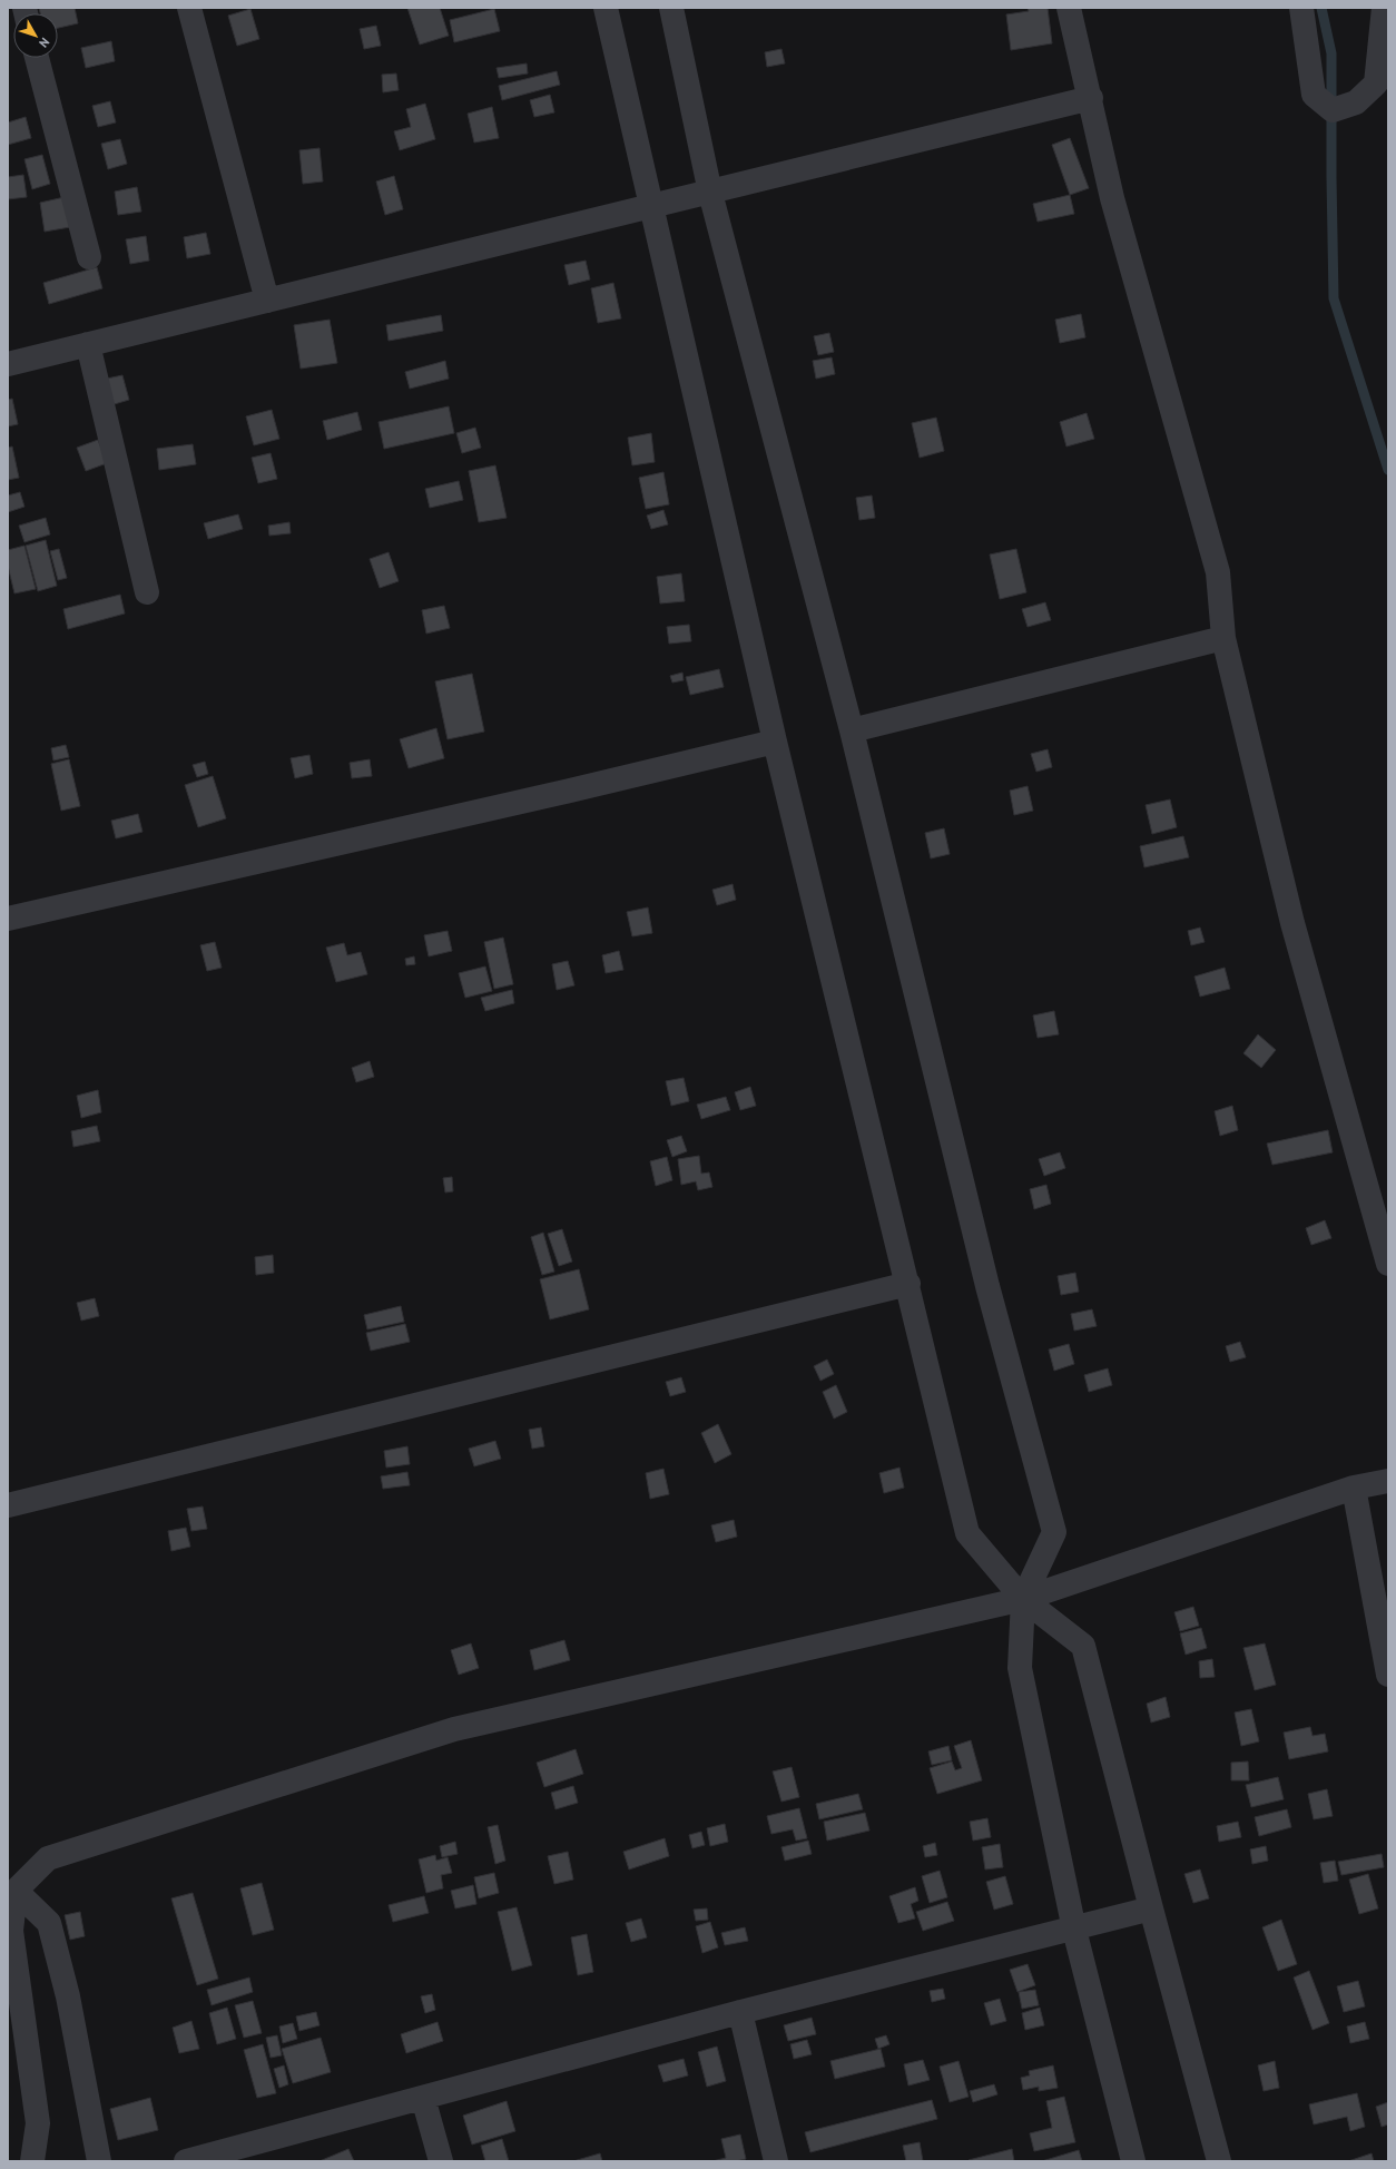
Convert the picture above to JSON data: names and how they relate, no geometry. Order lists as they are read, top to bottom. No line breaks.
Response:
{"north":"bottom right"}
